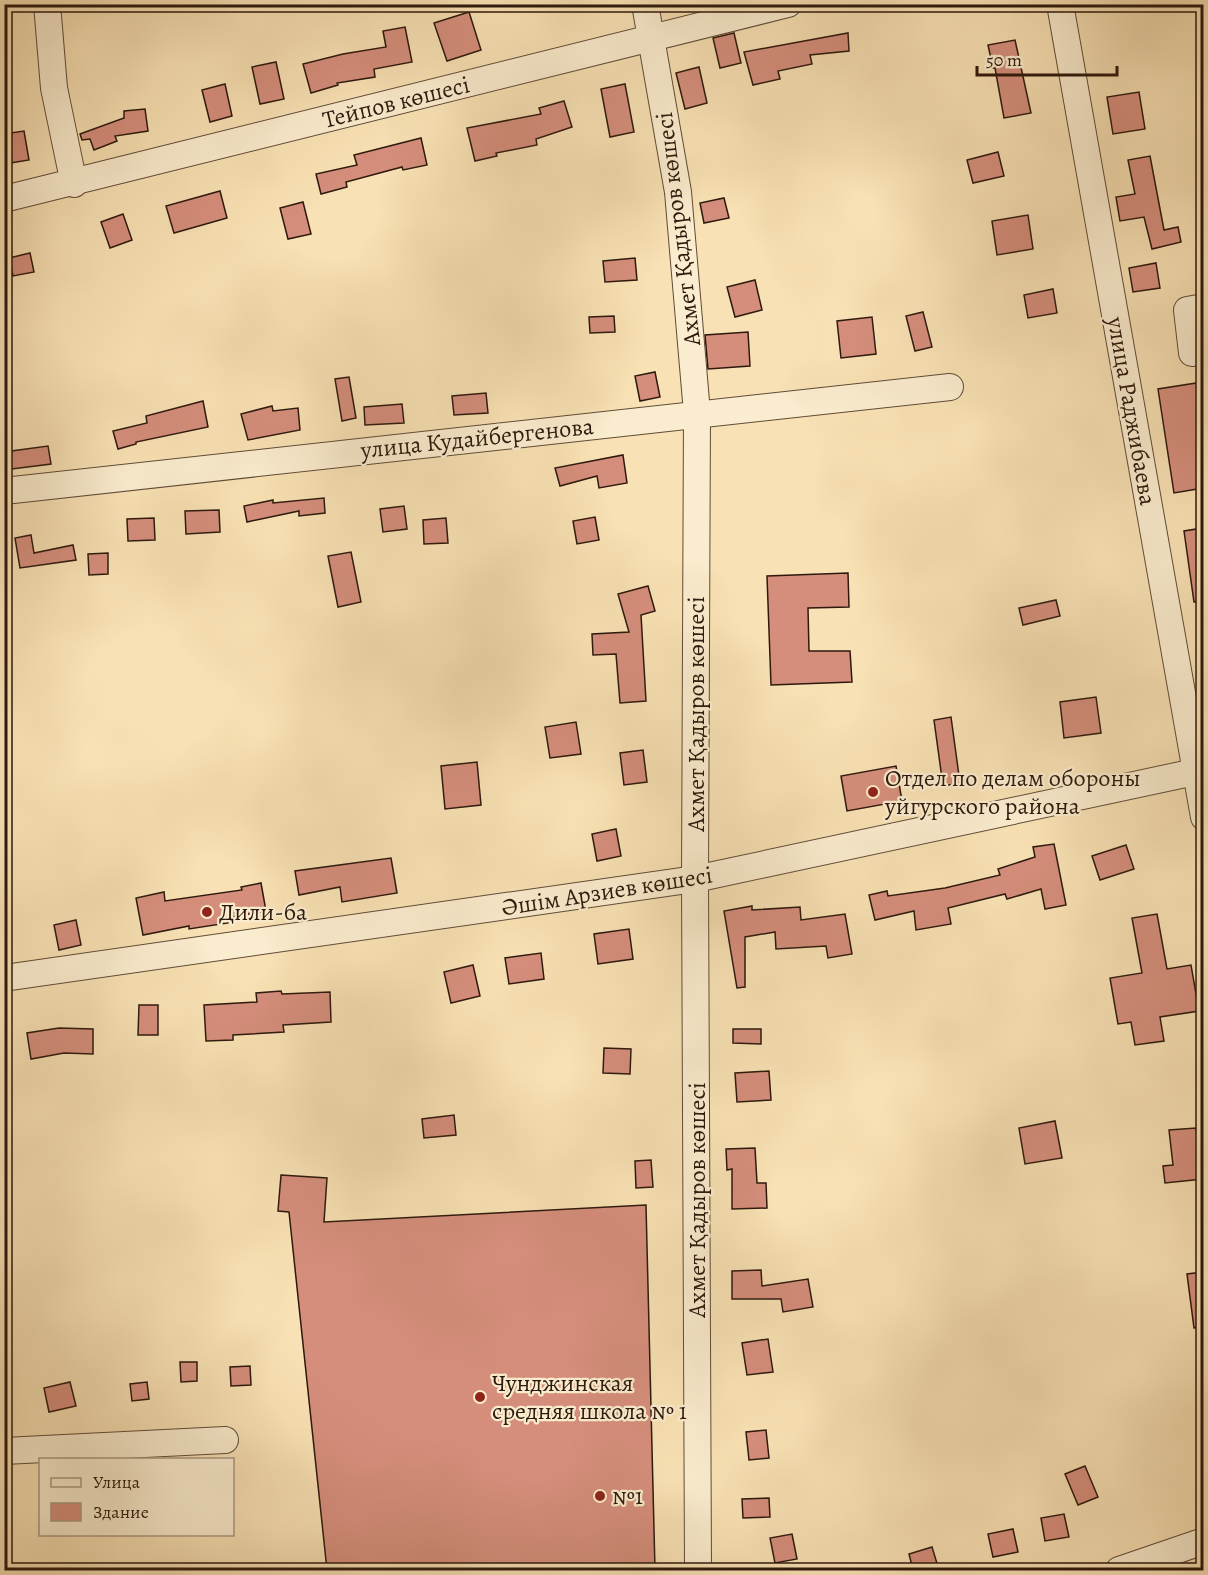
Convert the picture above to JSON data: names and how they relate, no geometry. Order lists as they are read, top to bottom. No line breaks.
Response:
{"streets":{"street":["Тейпов көшесі","Ахмет Қадыров көшесі","улица Раджибаева","улица Кудайбергенова","Әшім Арзиев көшесі"]},"crossings":[["Тейпов көшесі","Ахмет Қадыров көшесі"],["Ахмет Қадыров көшесі","улица Кудайбергенова"],["Ахмет Қадыров көшесі","Әшім Арзиев көшесі"],["улица Раджибаева","Әшім Арзиев көшесі"]],"places":["Отдел по делам обороны уйгурского района","Дили-ба","Чунджинская средняя школа № 1","№1"],"legend":["Улица","Здание"],"scale_bar":"50 m"}
